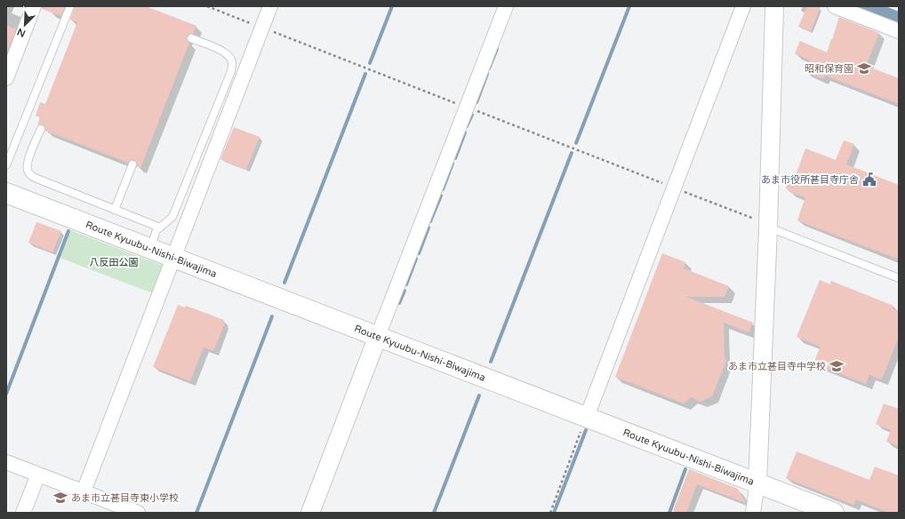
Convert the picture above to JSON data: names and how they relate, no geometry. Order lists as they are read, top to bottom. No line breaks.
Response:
{"streets":{"main road":["Route Kyuubu-Nishi-Biwajima"]},"parks":["八反田公園"],"places":{"school or university":["昭和保育園","あま市立甚目寺中学校","あま市立甚目寺東小学校"],"public building":["あま市役所甚目寺庁舎"]},"north":"bottom left"}
